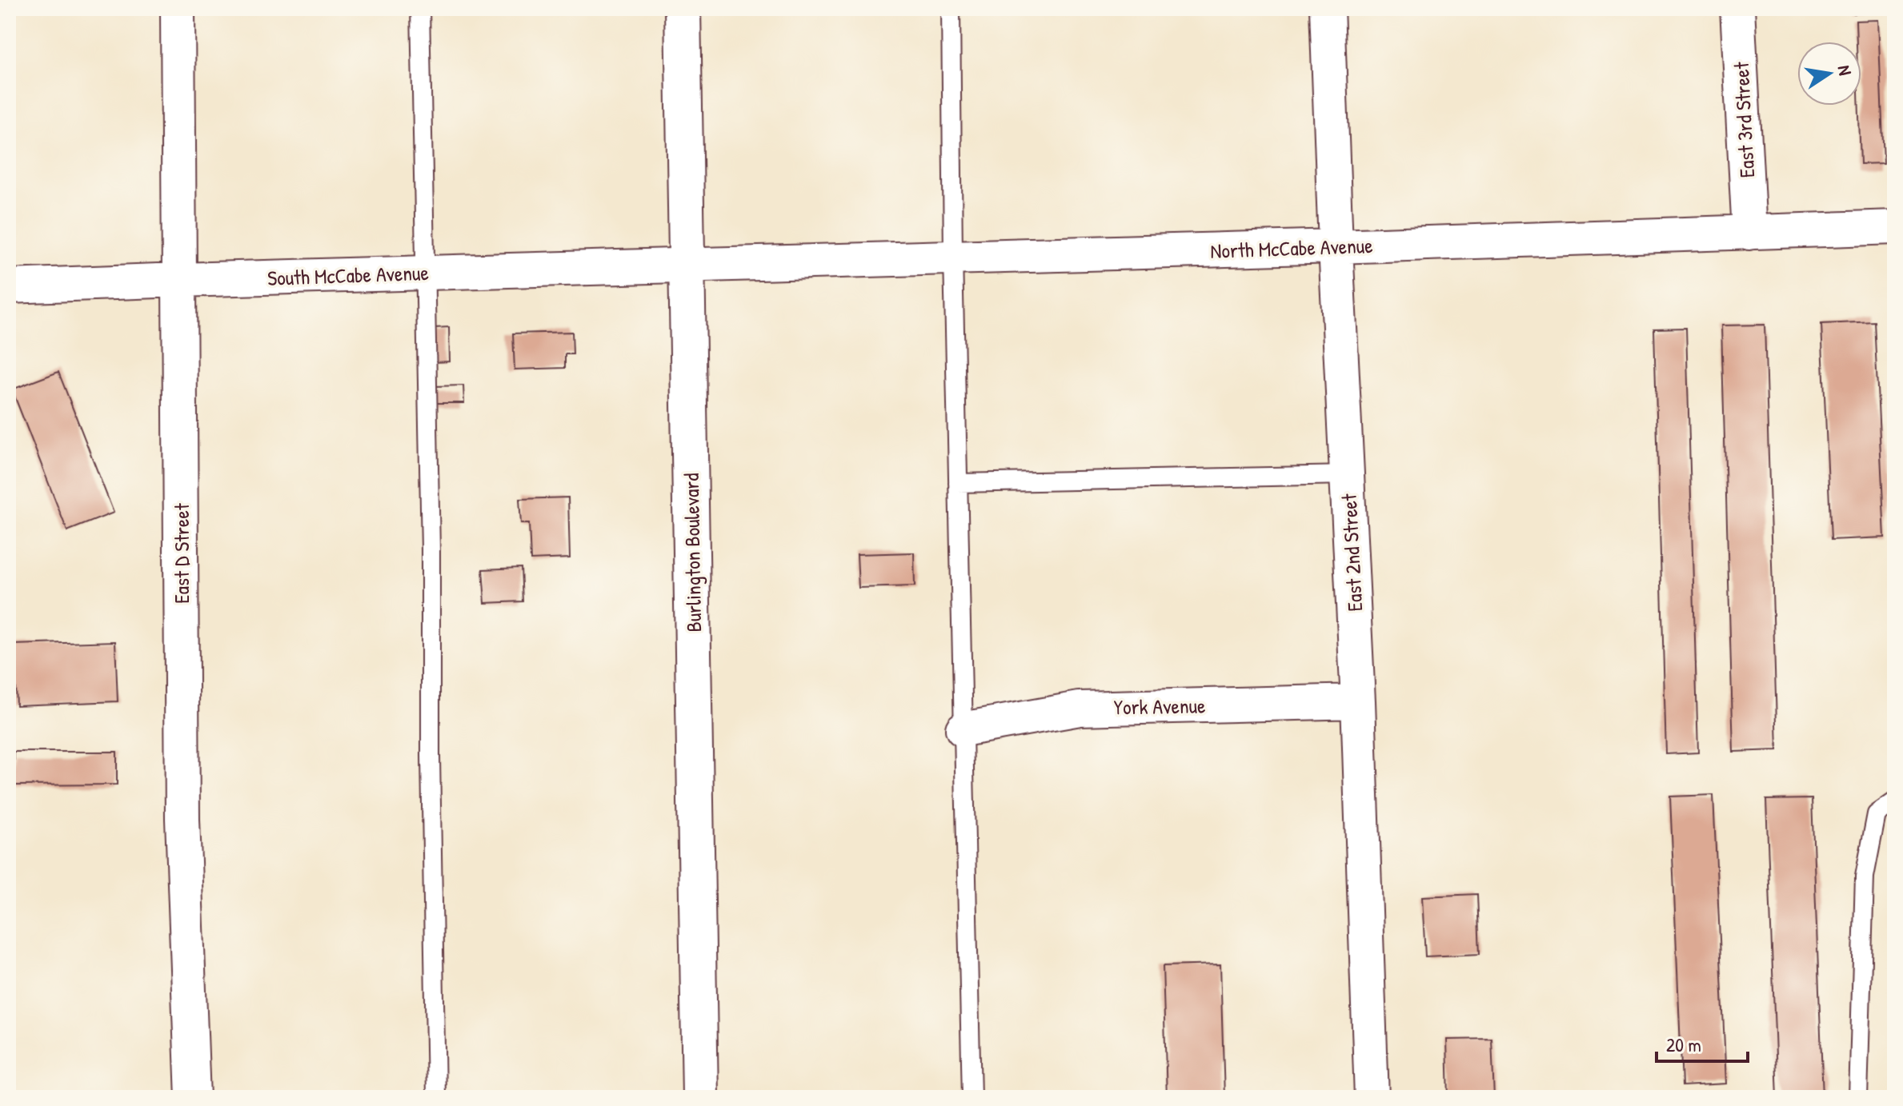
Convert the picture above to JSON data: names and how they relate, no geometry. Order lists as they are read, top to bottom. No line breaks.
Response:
{"streets":{"street":["East 3rd Street","North McCabe Avenue","South McCabe Avenue","Burlington Boulevard","East 2nd Street","East D Street","York Avenue"]},"crossings":[["East 3rd Street","North McCabe Avenue"],["North McCabe Avenue","South McCabe Avenue"],["North McCabe Avenue","Burlington Boulevard"],["North McCabe Avenue","East 2nd Street"],["South McCabe Avenue","Burlington Boulevard"],["South McCabe Avenue","East D Street"],["East 2nd Street","York Avenue"]],"scale_bar":"20 m","north":"right"}
